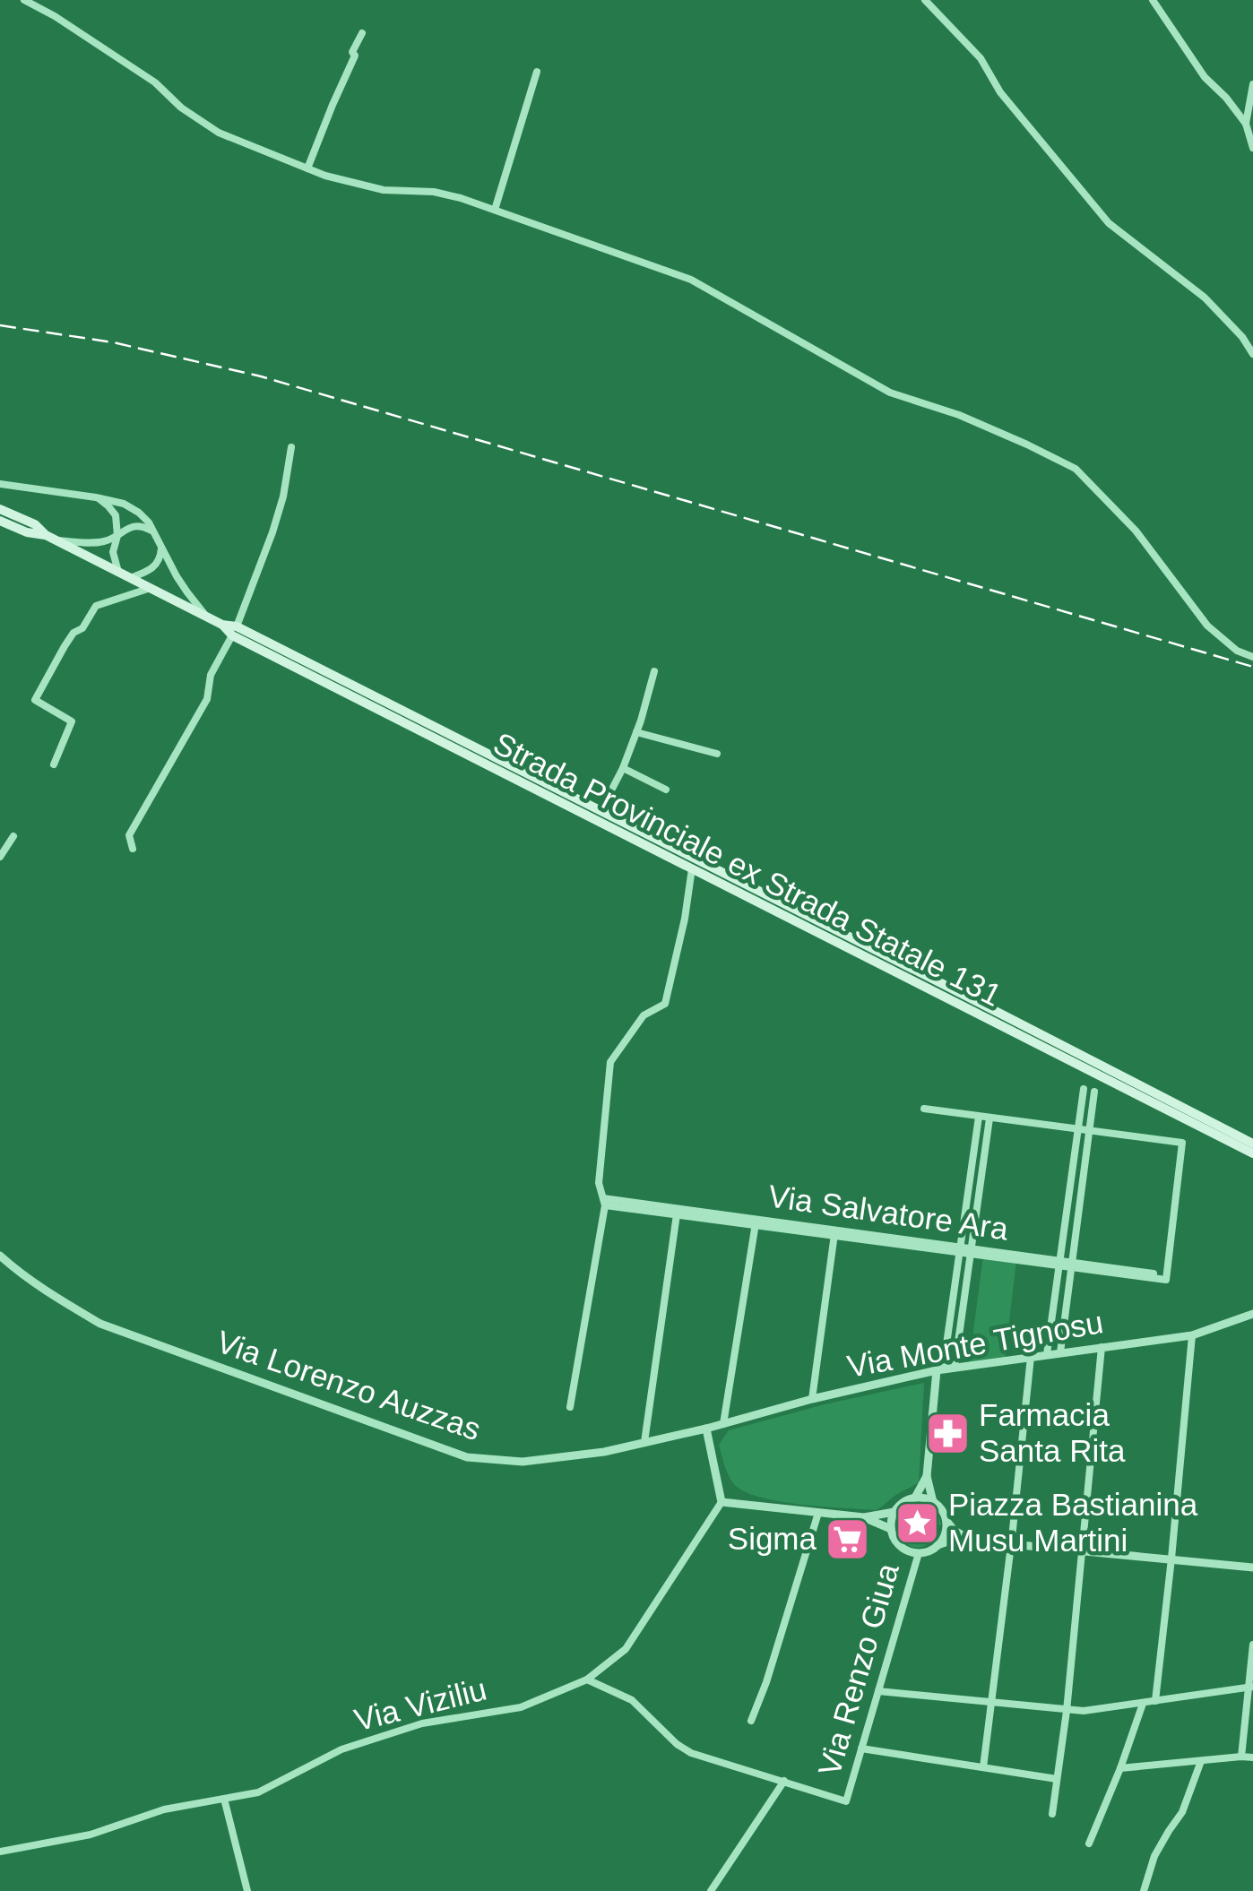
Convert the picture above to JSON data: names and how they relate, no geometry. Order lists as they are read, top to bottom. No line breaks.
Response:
{"streets":{"main road":["Strada Provinciale ex Strada Statale 131"],"street":["Via Salvatore Ara","Via Monte Tignosu","Via Lorenzo Auzzas","Via Renzo Giua","Via Viziliu"]},"crossings":[["Via Monte Tignosu","Via Lorenzo Auzzas"]],"places":{"pharmacy":["Farmacia Santa Rita"],"place":["Piazza Bastianina Musu Martini"],"supermarket":["Sigma"]}}
